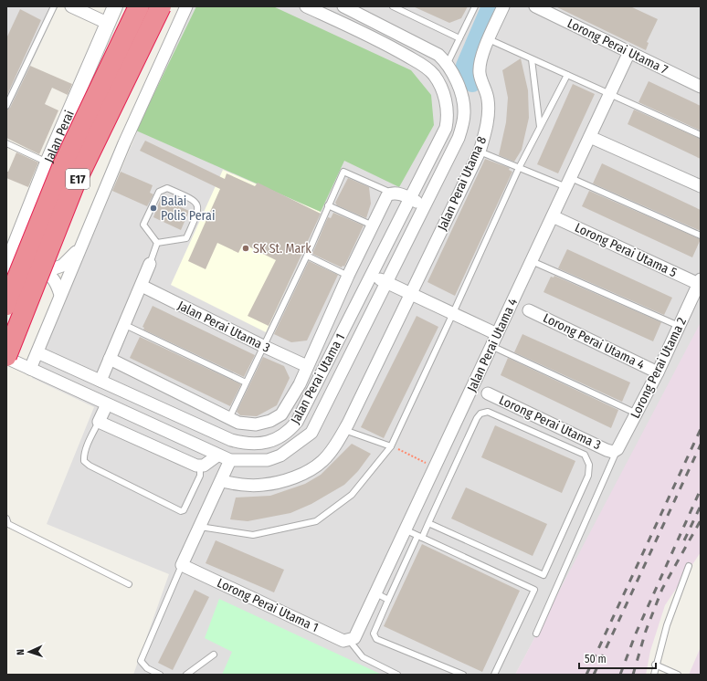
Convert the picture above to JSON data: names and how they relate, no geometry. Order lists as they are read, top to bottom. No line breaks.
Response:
{"streets":{"highway":["E17"],"street":["Lorong Perai Utama 7","Jalan Perai","Jalan Perai Utama 8","Lorong Perai Utama 5","Jalan Perai Utama 3","Lorong Perai Utama 4","Jalan Perai Utama 4","Lorong Perai Utama 2","Jalan Perai Utama 1","Lorong Perai Utama 3","Lorong Perai Utama 1"]},"crossings":[["Lorong Perai Utama 7","Jalan Perai Utama 4"],["E17","Jalan Perai Utama 1"],["Lorong Perai Utama 5","Jalan Perai Utama 4"],["Lorong Perai Utama 5","Lorong Perai Utama 2"],["Jalan Perai Utama 3","Jalan Perai Utama 1"],["Lorong Perai Utama 4","Lorong Perai Utama 2"],["Jalan Perai Utama 4","Lorong Perai Utama 1"],["Lorong Perai Utama 2","Lorong Perai Utama 3"]],"places":["Balai Polis Perai","SK St. Mark"],"scale_bar":"50 m","north":"left"}
